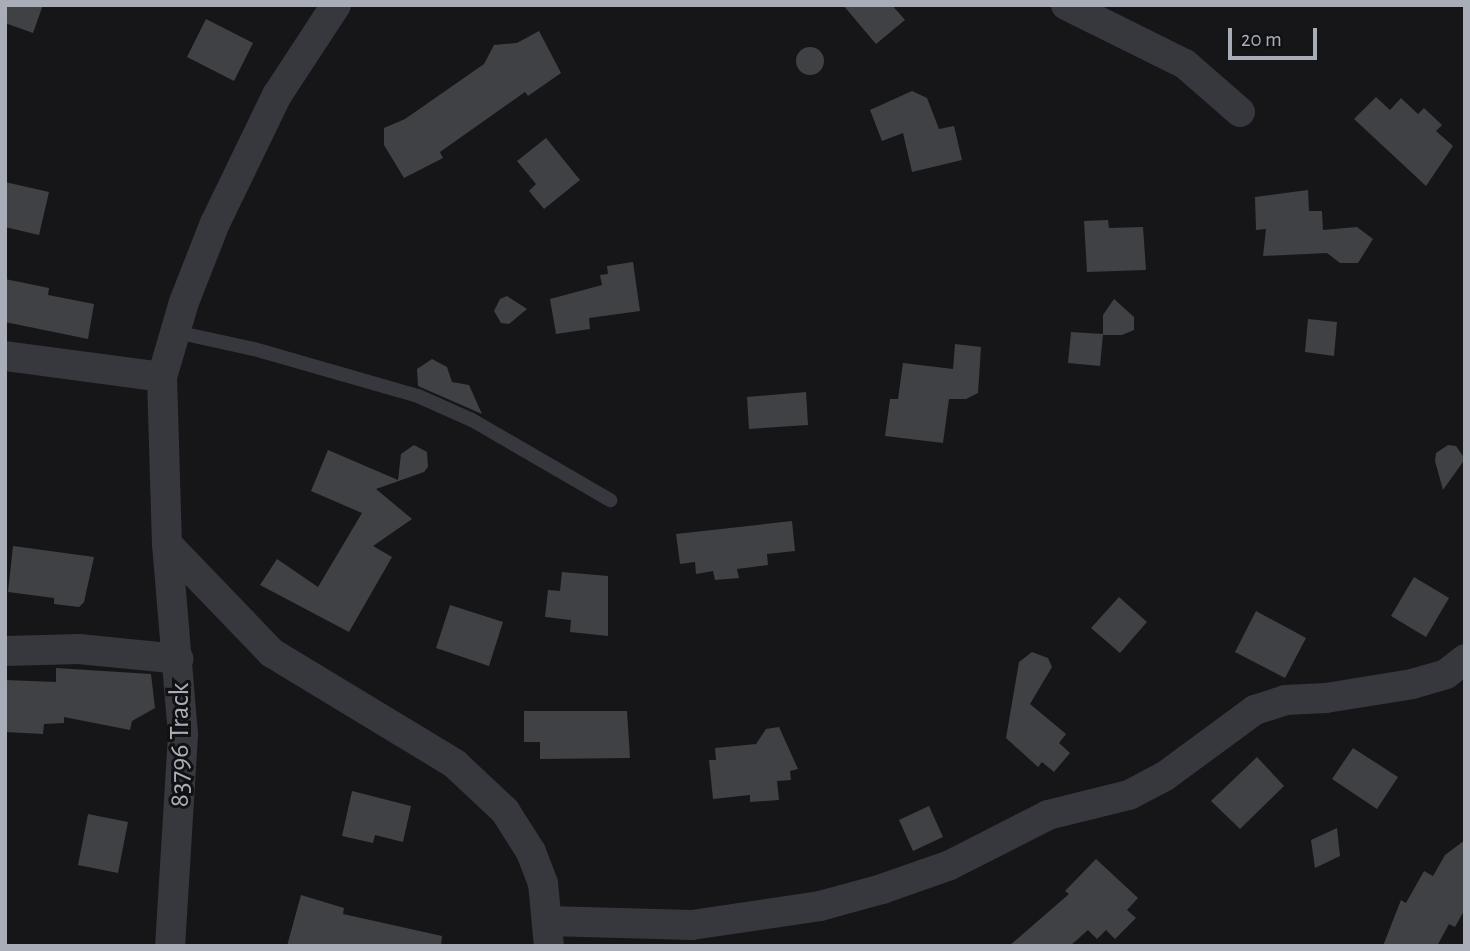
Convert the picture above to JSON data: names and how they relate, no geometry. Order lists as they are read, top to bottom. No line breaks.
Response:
{"streets":{"street":["83796 Track"]},"scale_bar":"20 m"}
